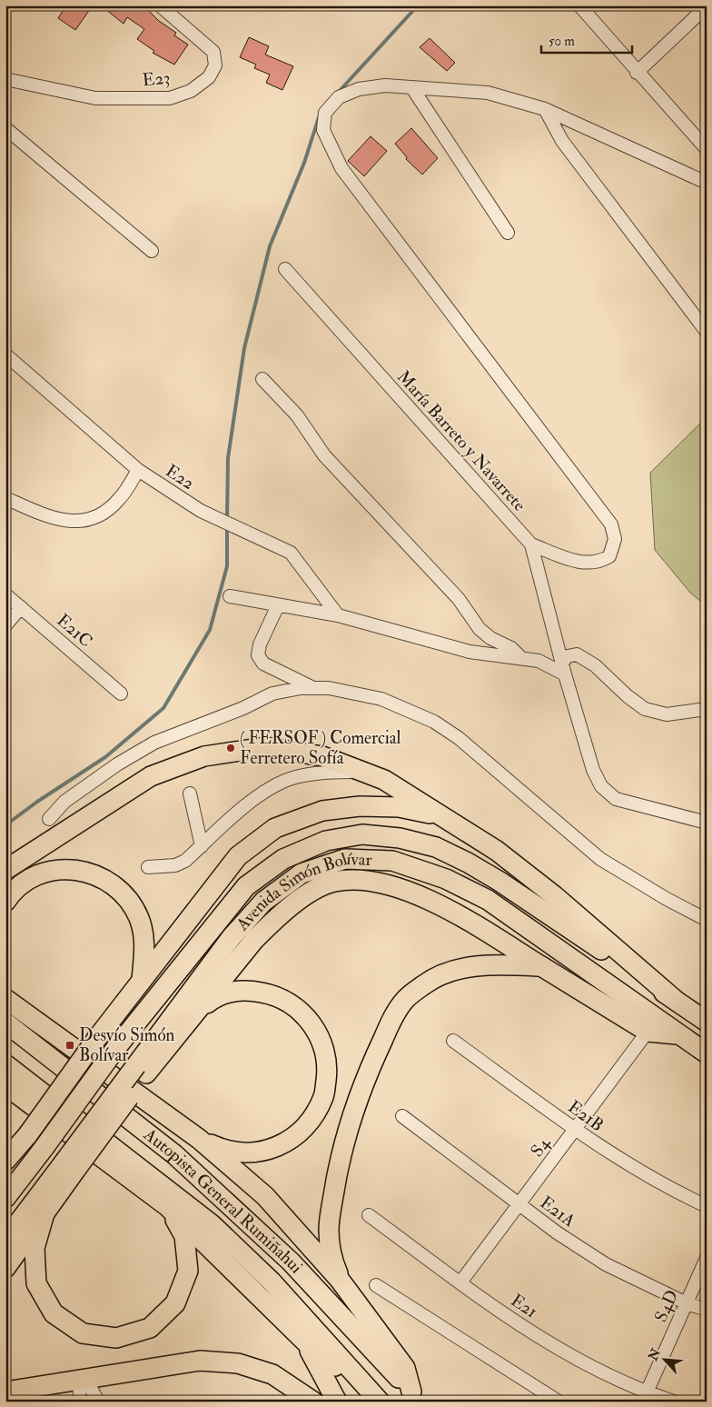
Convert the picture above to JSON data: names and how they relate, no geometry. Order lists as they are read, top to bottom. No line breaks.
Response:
{"streets":{"highway":["Avenida Simón Bolívar","Autopista General Rumiñahui"],"street":["E23","María Barreto y Navarrete","E22","E21C","E21B","S4","E21A","E21","S4D"]},"crossings":[["E21B","S4"],["S4","E21A"],["S4","E21"],["E21A","S4D"],["E21","S4D"]],"places":{"other":["( FERSOF ) Comercial Ferretero Sofía"],"transit":["Desvío Simón Bolívar"]},"scale_bar":"50 m","north":"top left"}
